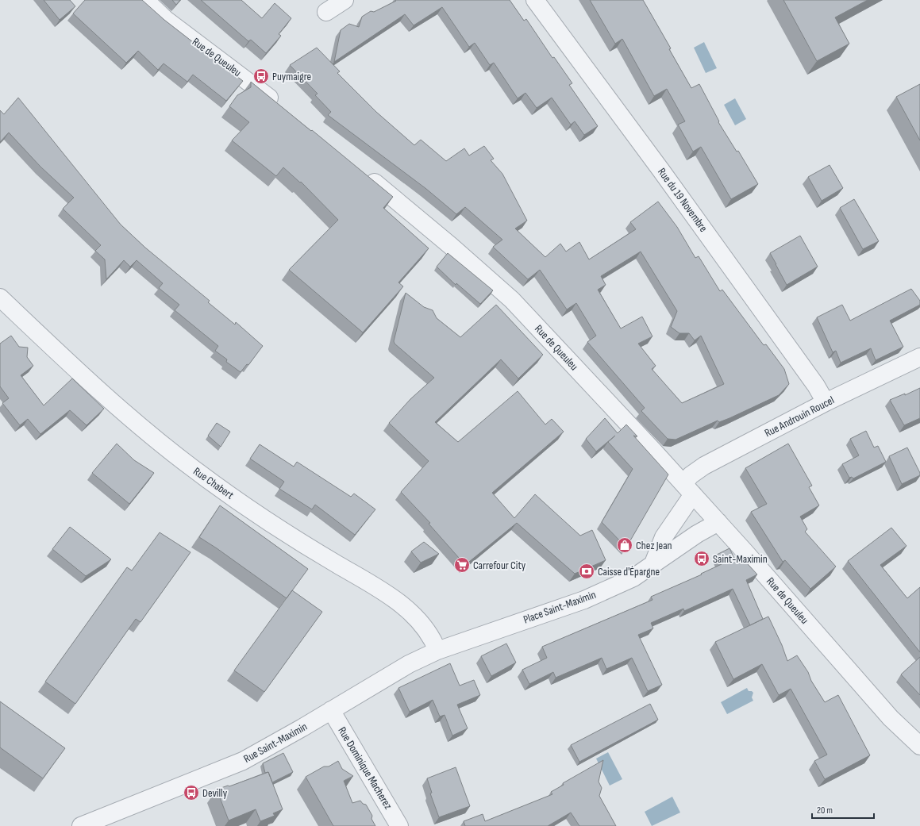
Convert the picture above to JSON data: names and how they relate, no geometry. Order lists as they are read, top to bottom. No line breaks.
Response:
{"streets":{"street":["Rue de Queuleu","Rue du 19 Novembre","Rue Androuin Roucel","Rue Chabert","Place Saint-Maximin","Rue Saint-Maximin","Rue Dominique Macherez"]},"crossings":[["Rue de Queuleu","Rue Androuin Roucel"],["Rue de Queuleu","Place Saint-Maximin"],["Rue du 19 Novembre","Rue Androuin Roucel"],["Rue Chabert","Rue Saint-Maximin"],["Place Saint-Maximin","Rue Saint-Maximin"],["Rue Saint-Maximin","Rue Dominique Macherez"]],"places":{"bus stop":["Puymaigre","Saint-Maximin","Devilly"],"shop":["Chez Jean"],"supermarket":["Carrefour City"],"bank":["Caisse d'Épargne"]},"scale_bar":"20 m"}
